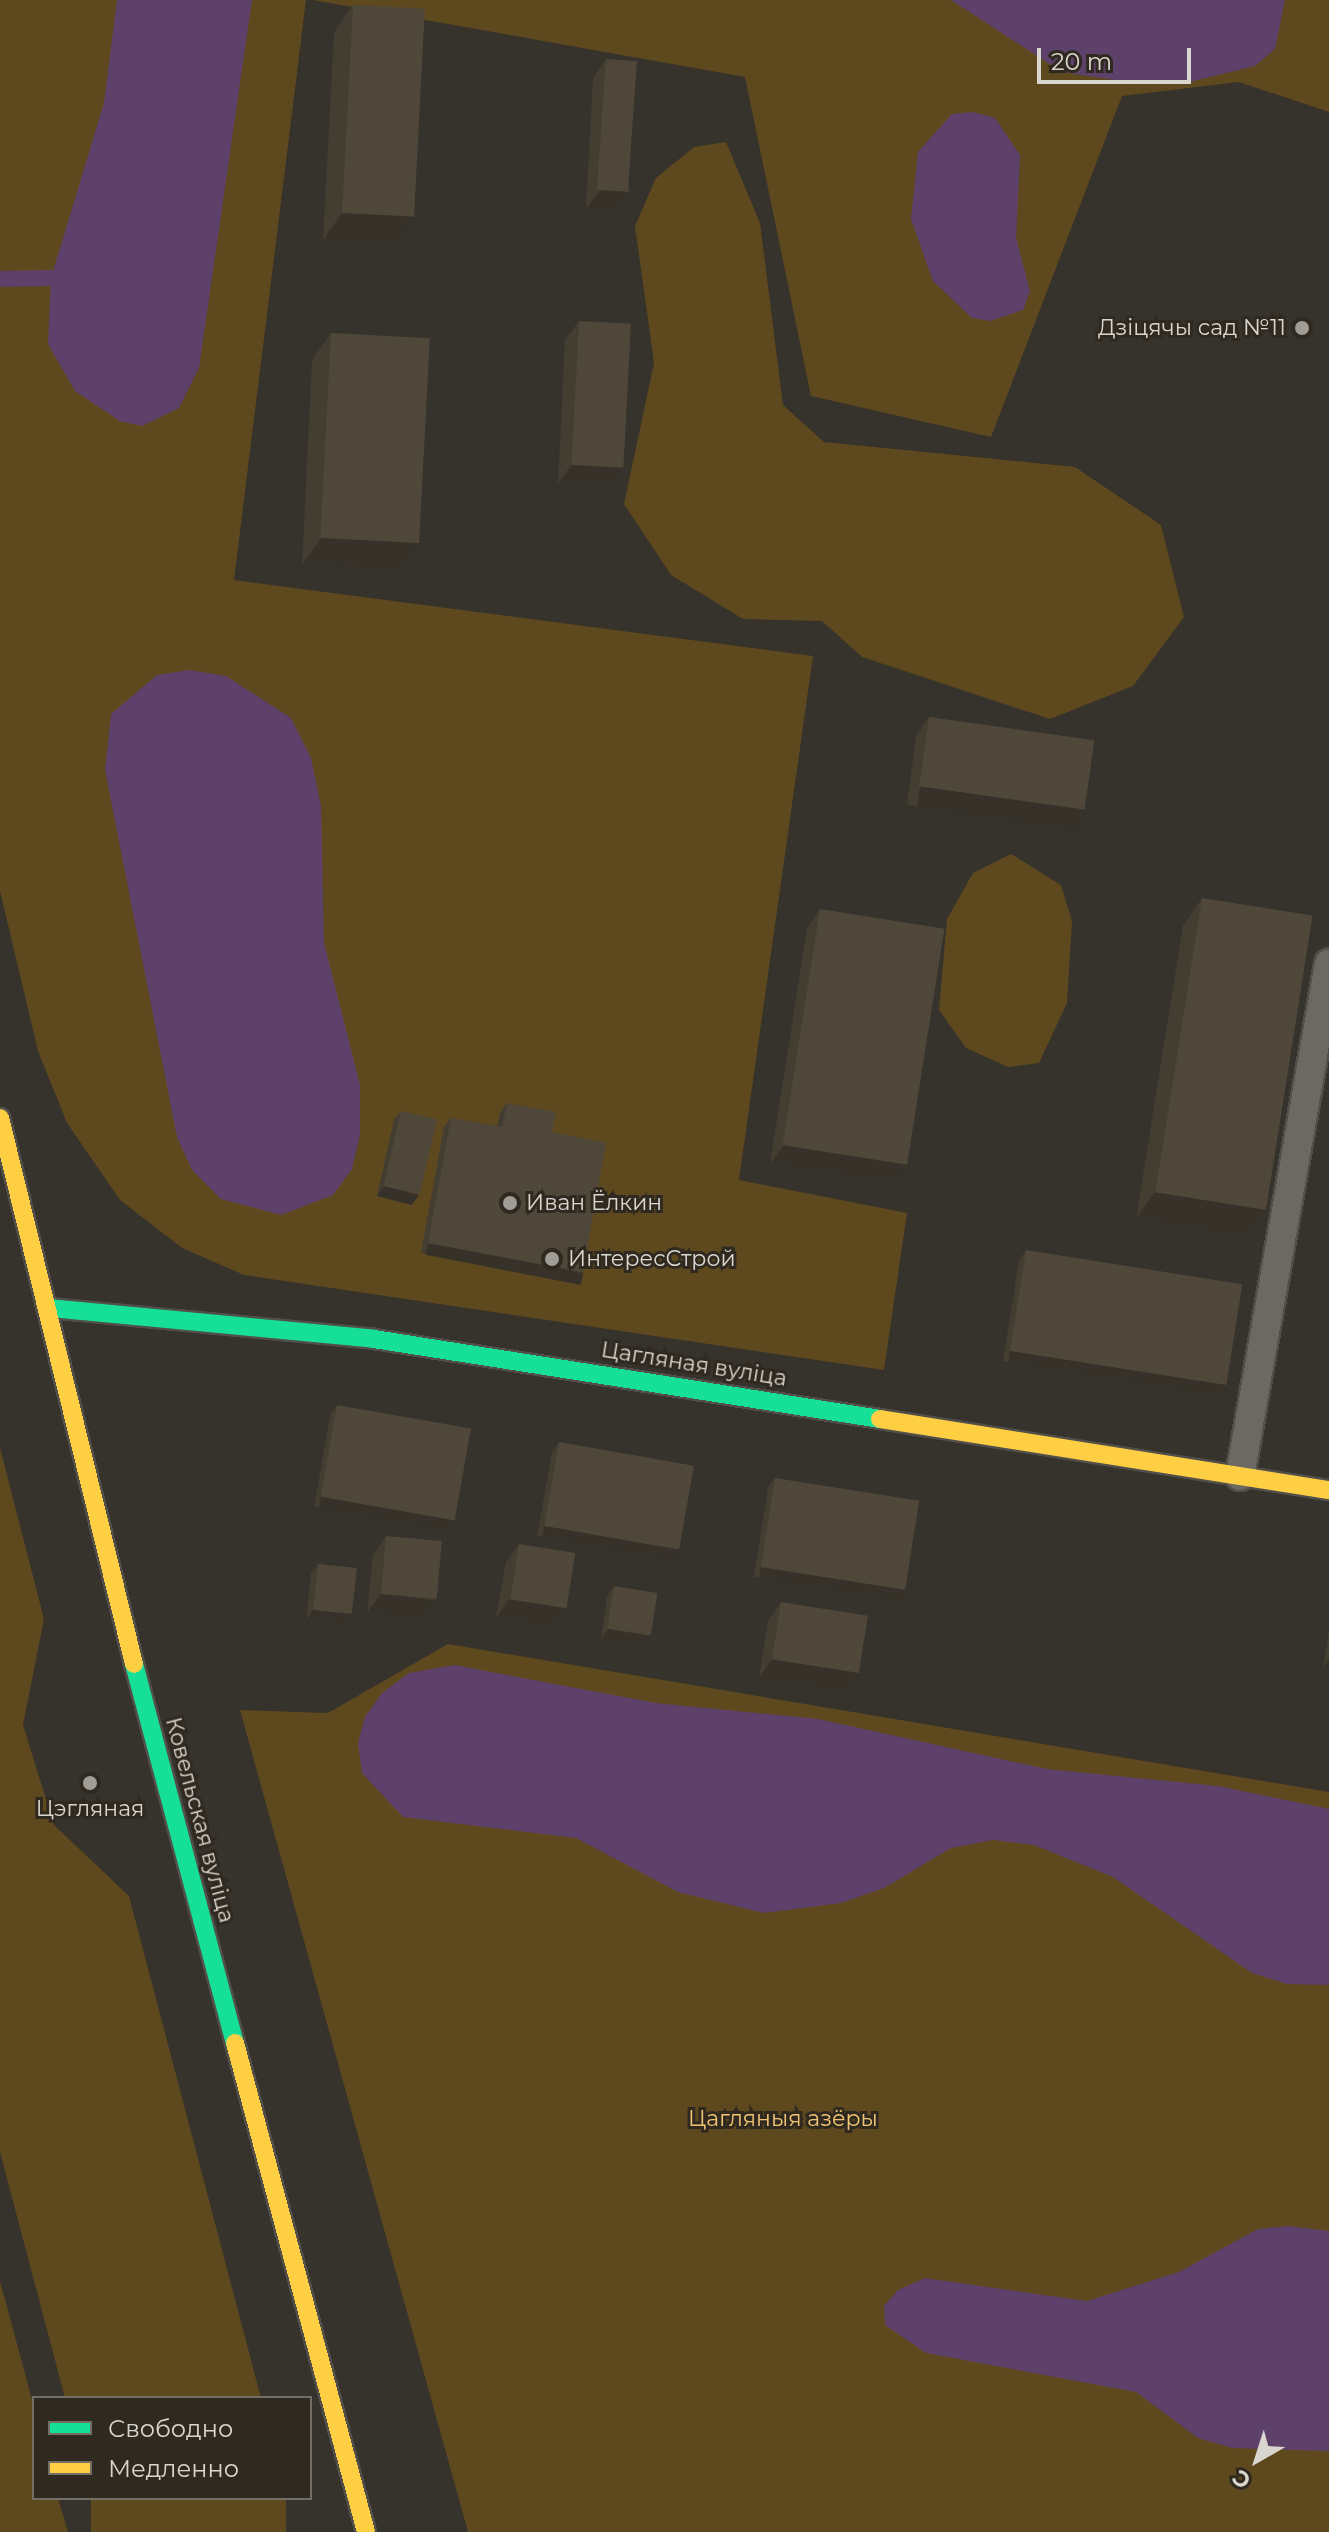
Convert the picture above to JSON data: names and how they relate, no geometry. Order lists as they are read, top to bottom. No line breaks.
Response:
{"streets":{"main road":["Цагляная вуліца","Ковельская вуліца"]},"crossings":[["Цагляная вуліца","Ковельская вуліца"]],"parks":["Цагляныя азёры"],"places":["Дзіцячы сад №11","Иван Ёлкин","ИнтересСтрой","Цэгляная"],"legend":["Свободно","Медленно"],"scale_bar":"20 m","north":"bottom left"}
